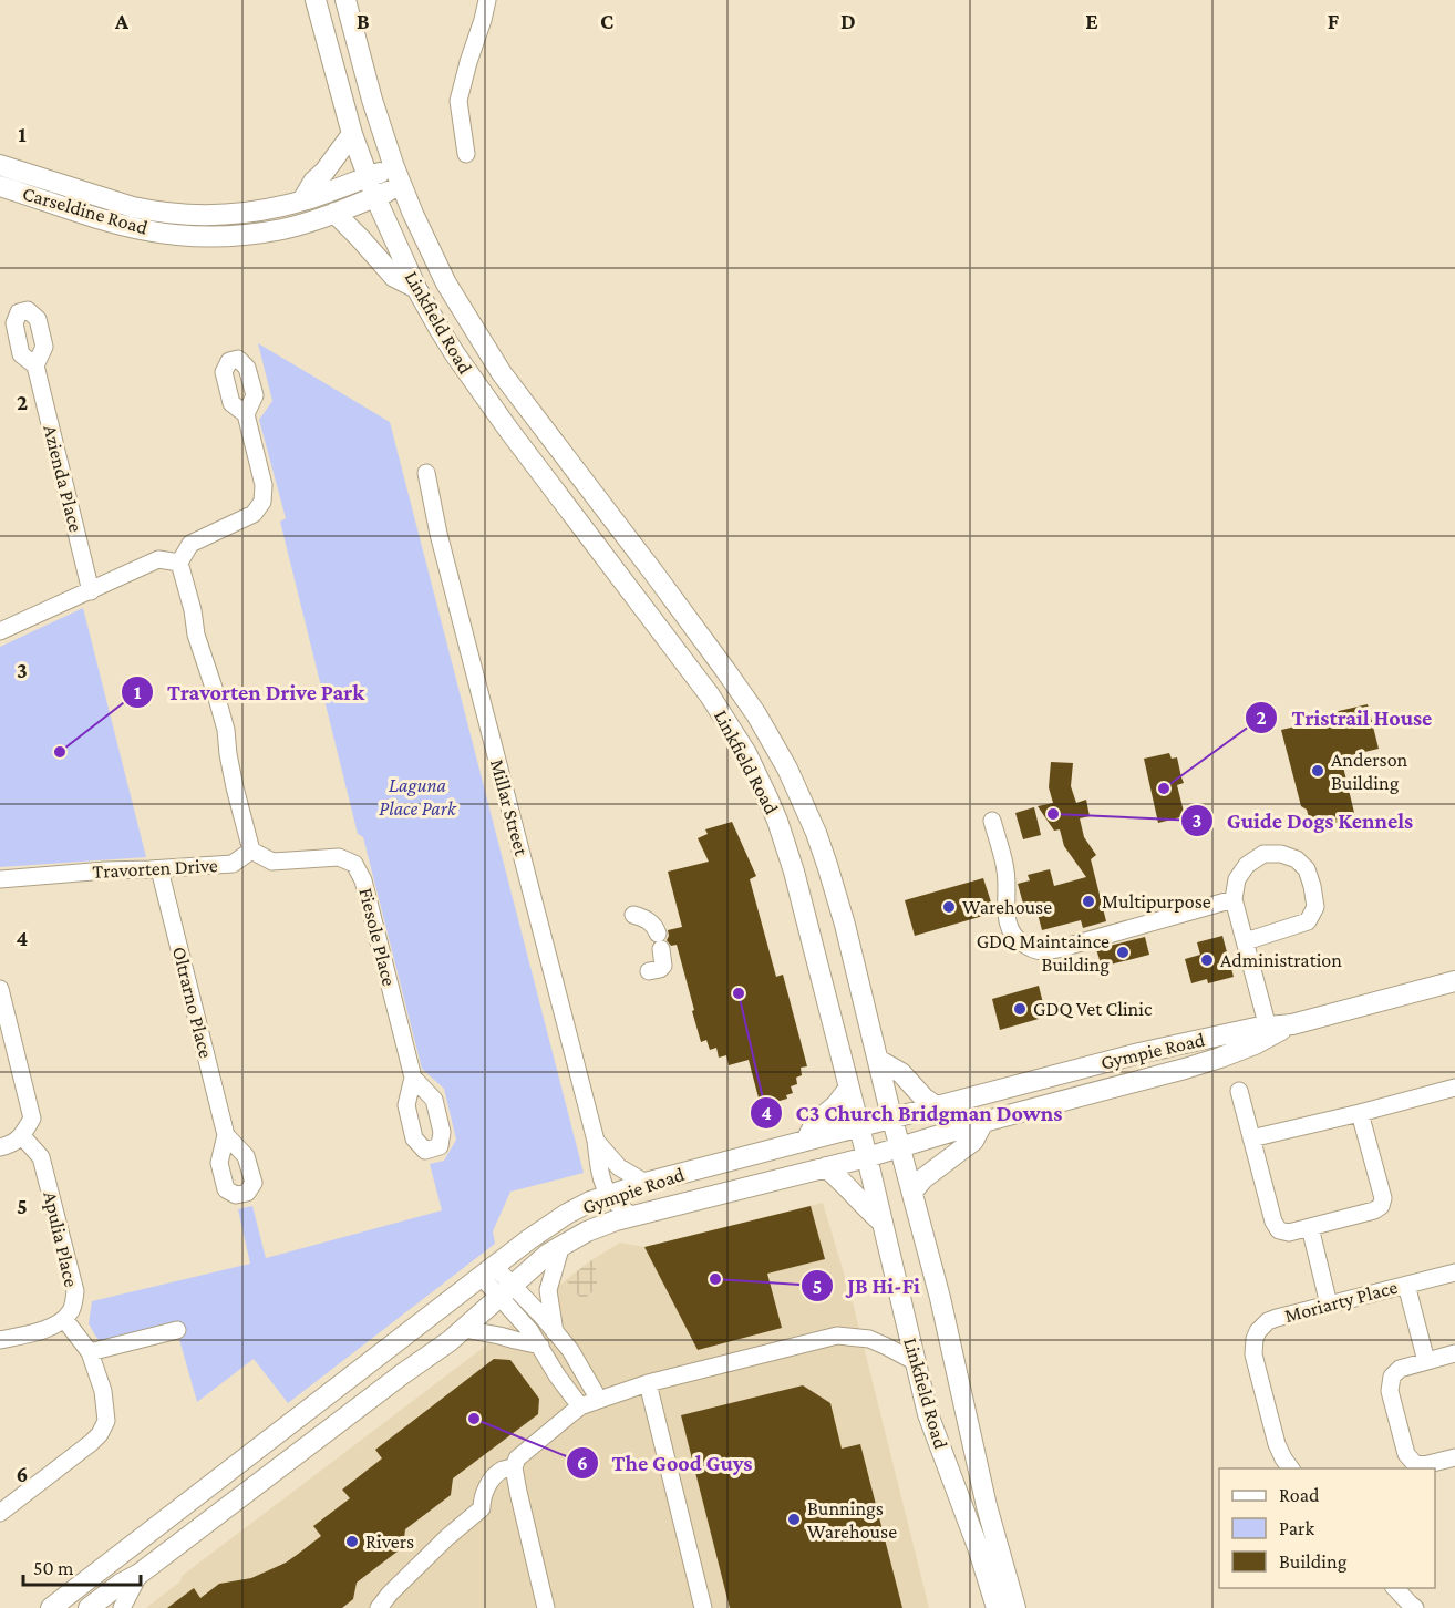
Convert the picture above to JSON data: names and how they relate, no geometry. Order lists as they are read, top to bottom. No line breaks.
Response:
{"streets":{"main road":["Carseldine Road","Linkfield Road","Gympie Road"],"street":["Azienda Place","Millar Street","Travorten Drive","Fiesole Place","Oltrarno Place","Apulia Place","Moriarty Place"]},"crossings":[["Carseldine Road","Linkfield Road"],["Linkfield Road","Gympie Road"],["Millar Street","Gympie Road"],["Travorten Drive","Fiesole Place"],["Travorten Drive","Oltrarno Place"]],"parks":["Laguna Place Park"],"places":["Travorten Drive Park","Anderson Building","Tristrail House","Guide Dogs Kennels","Multipurpose","Warehouse","GDQ Maintaince Building","Administration","C3 Church Bridgman Downs","GDQ Vet Clinic","JB Hi-Fi","The Good Guys","Bunnings Warehouse","Rivers"],"legend":["Road","Park","Building"],"scale_bar":"50 m","grid":{"columns":["A","B","C","D","E","F"],"rows":["1","2","3","4","5","6"]}}
